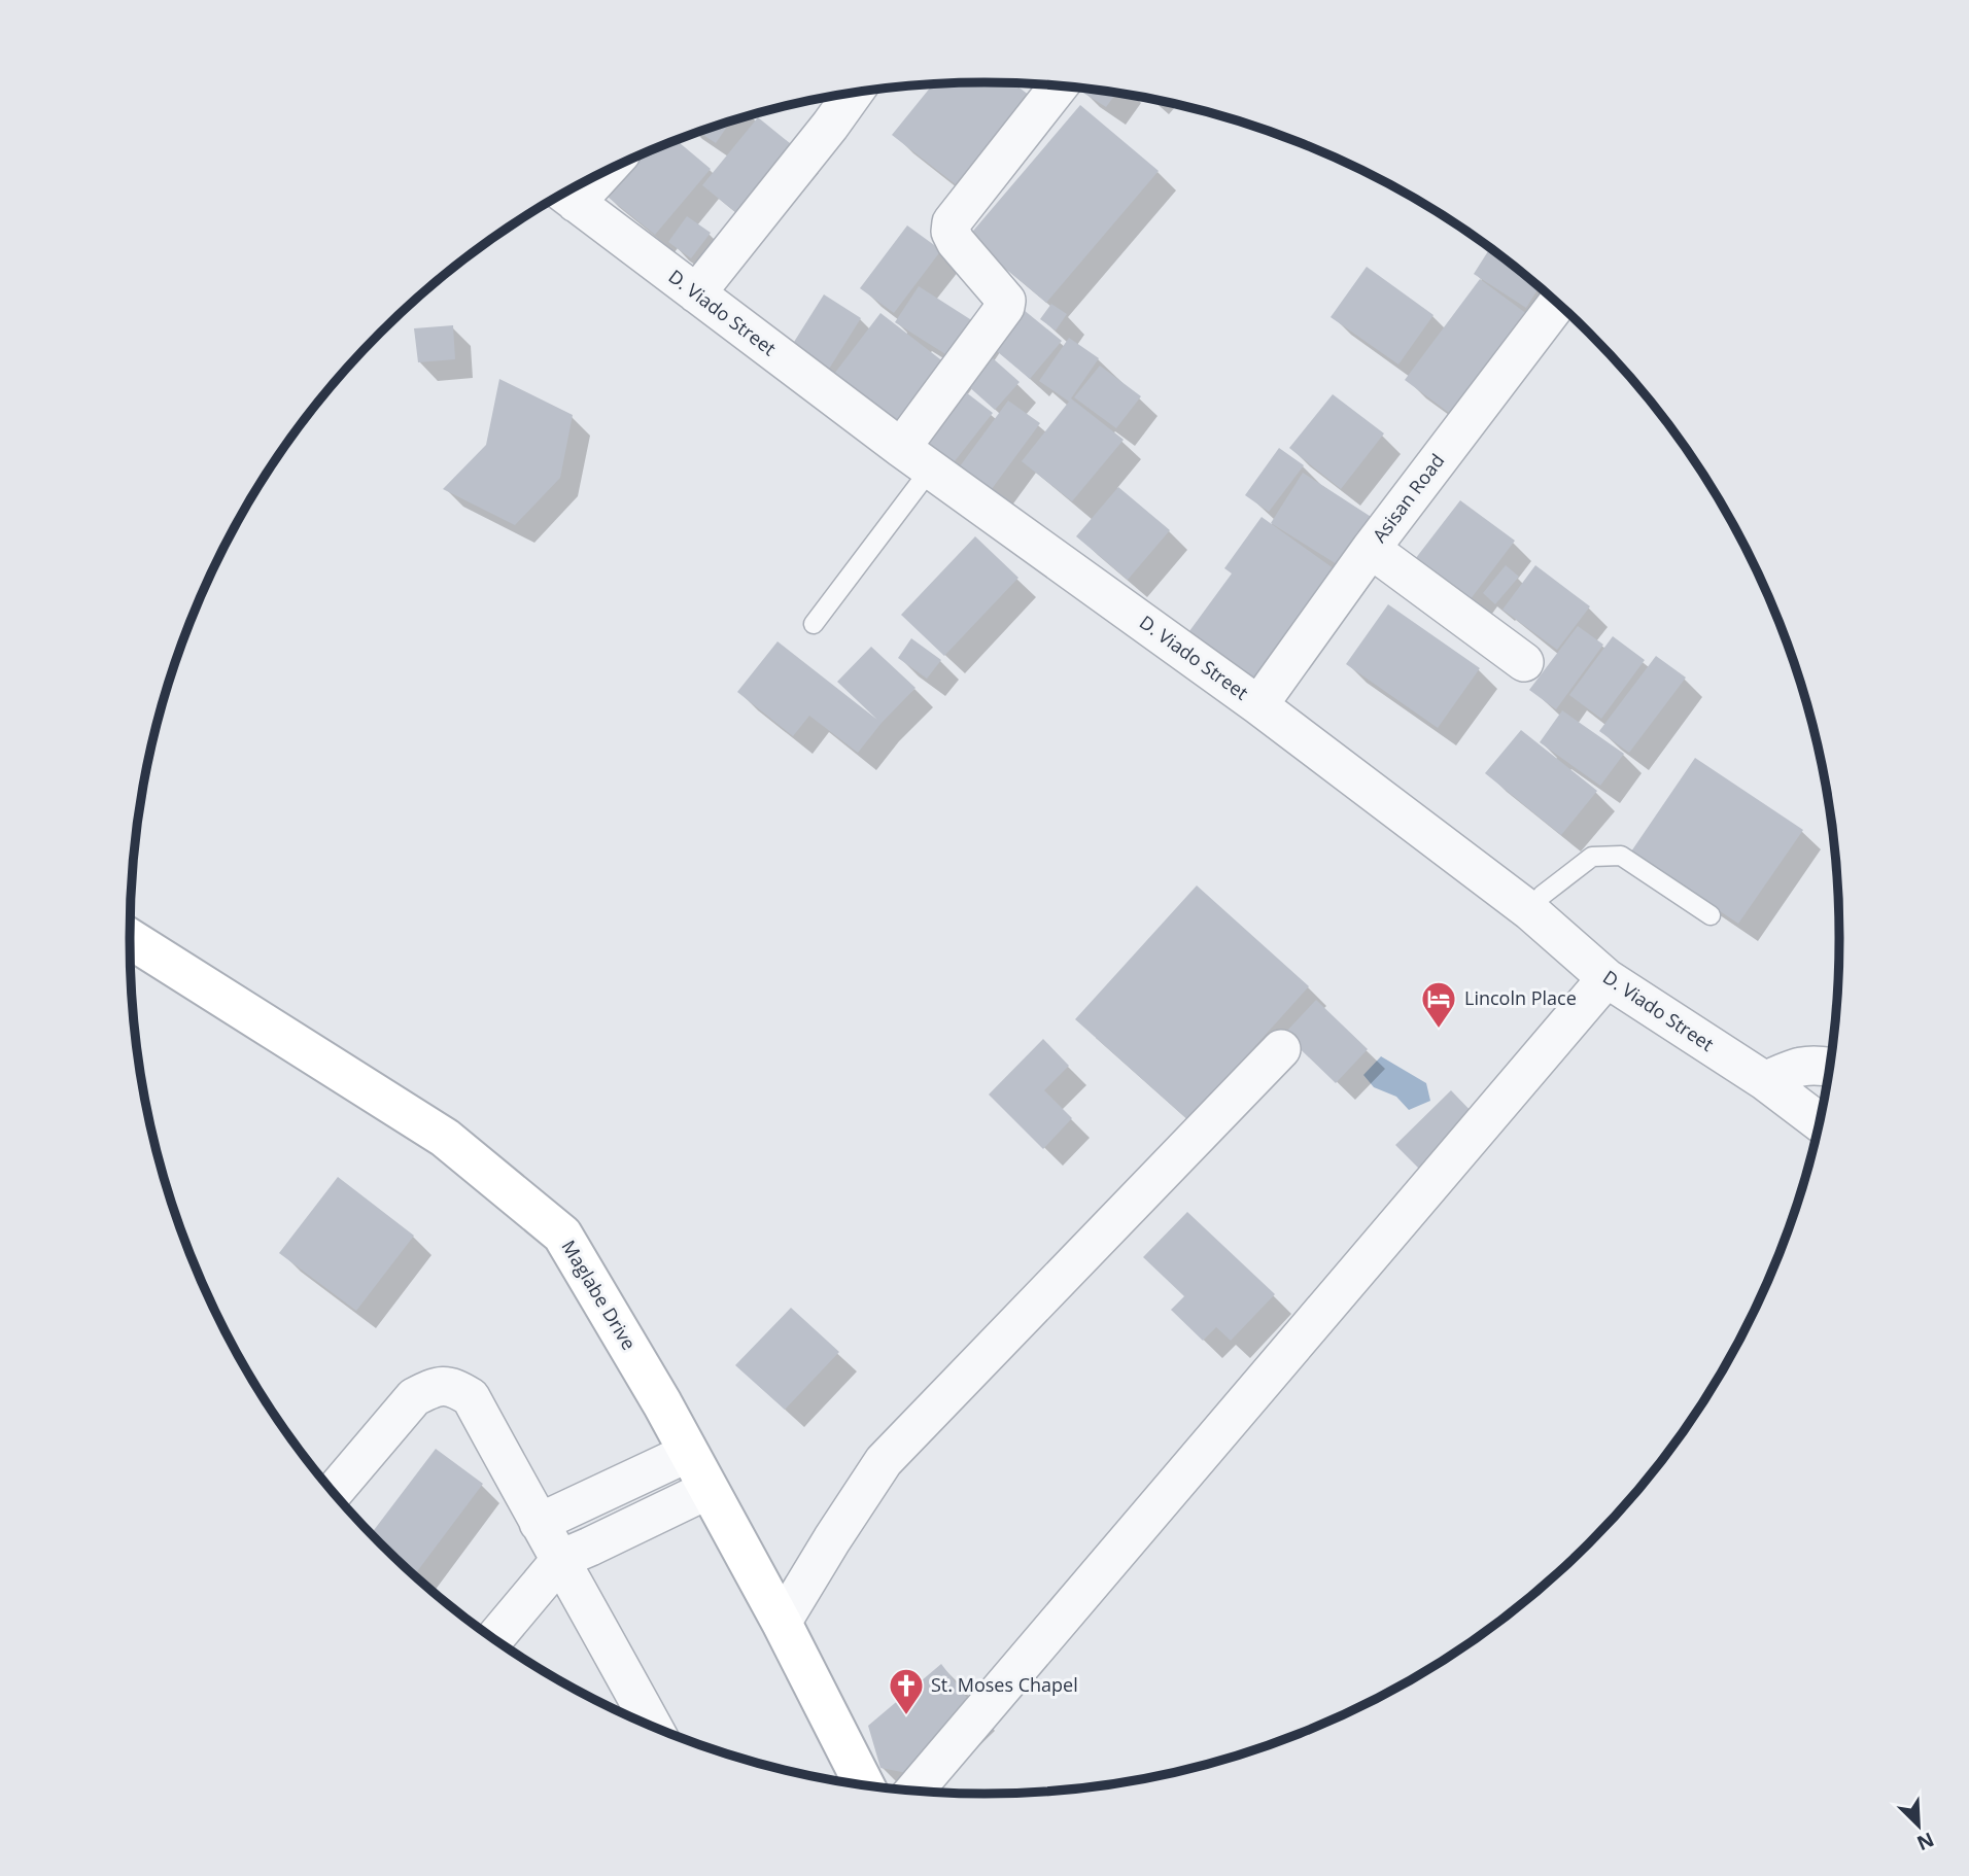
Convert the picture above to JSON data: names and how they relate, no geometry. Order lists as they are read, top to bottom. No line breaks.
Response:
{"streets":{"main road":["Maglabe Drive"],"street":["D. Viado Street","Asisan Road"]},"crossings":[["D. Viado Street","Asisan Road"]],"places":{"hotel":["Lincoln Place"],"church":["St. Moses Chapel"]},"north":"bottom right"}
